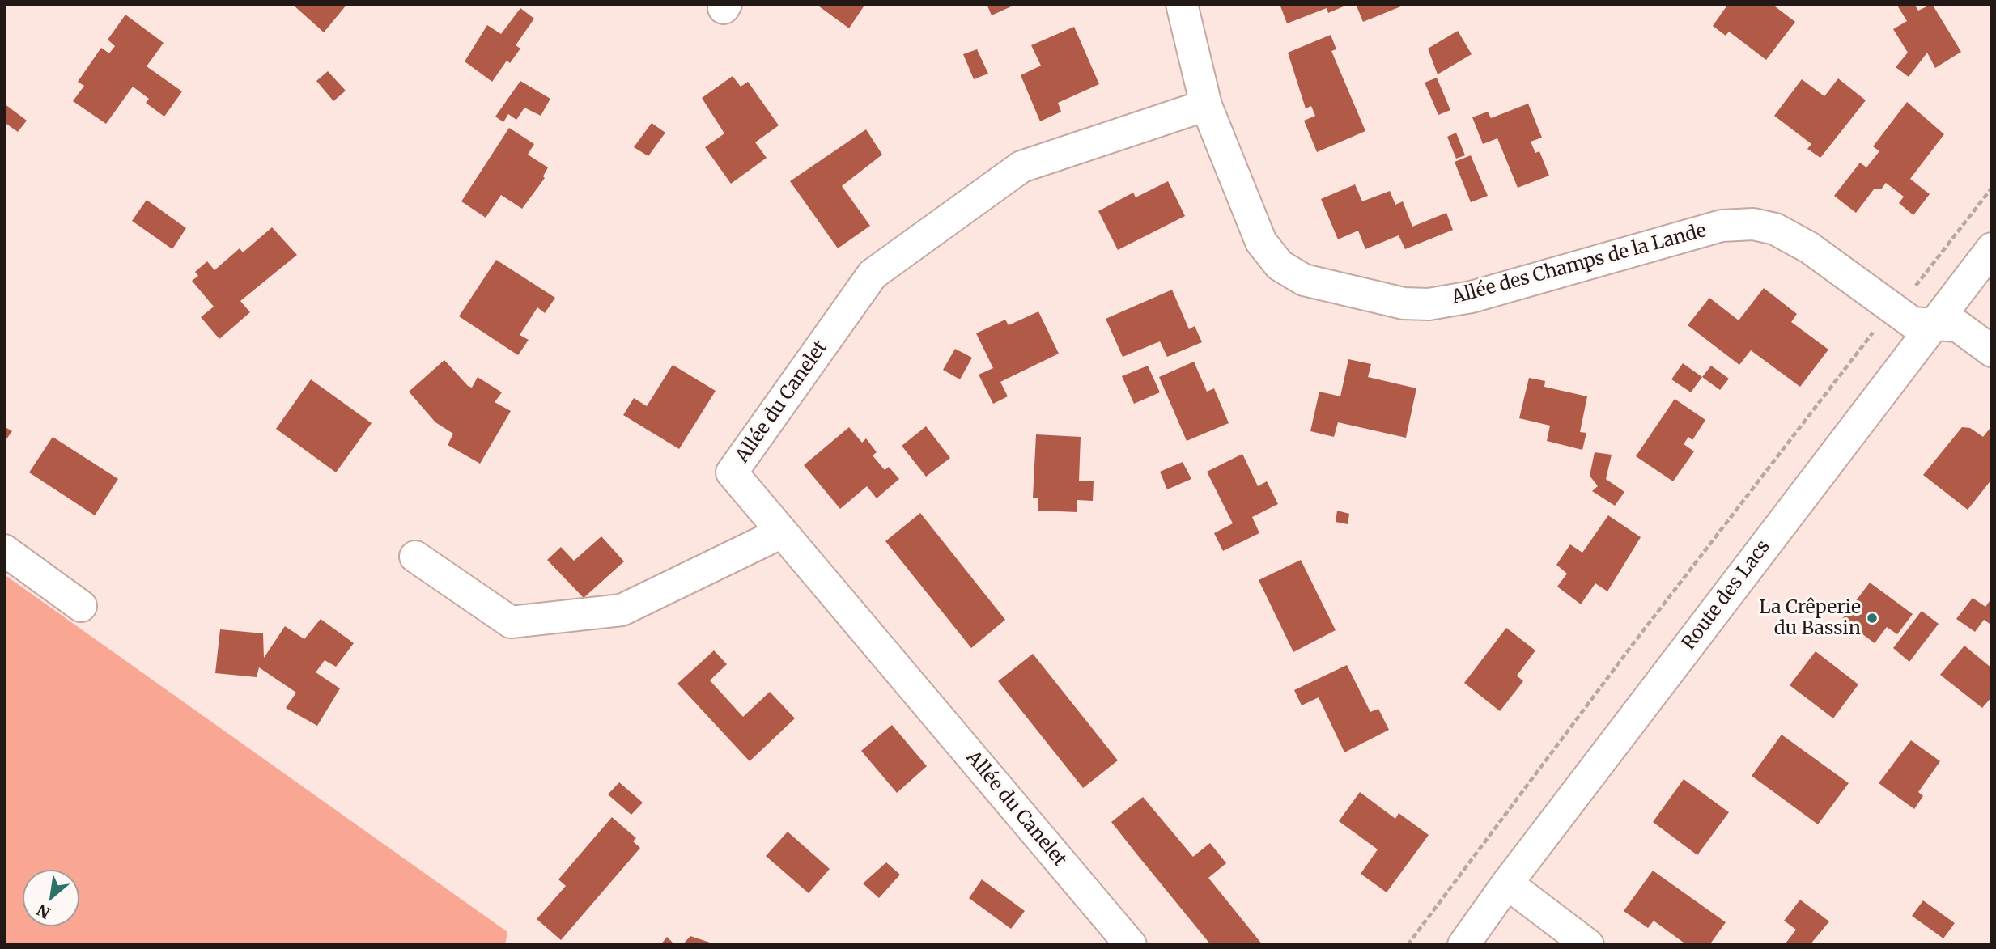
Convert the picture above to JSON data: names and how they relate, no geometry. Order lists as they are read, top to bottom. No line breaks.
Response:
{"streets":{"street":["Allée des Champs de la Lande","Allée du Canelet","Route des Lacs"]},"crossings":[["Allée des Champs de la Lande","Allée du Canelet"],["Allée des Champs de la Lande","Route des Lacs"]],"places":["La Crêperie du Bassin"],"north":"bottom left"}
